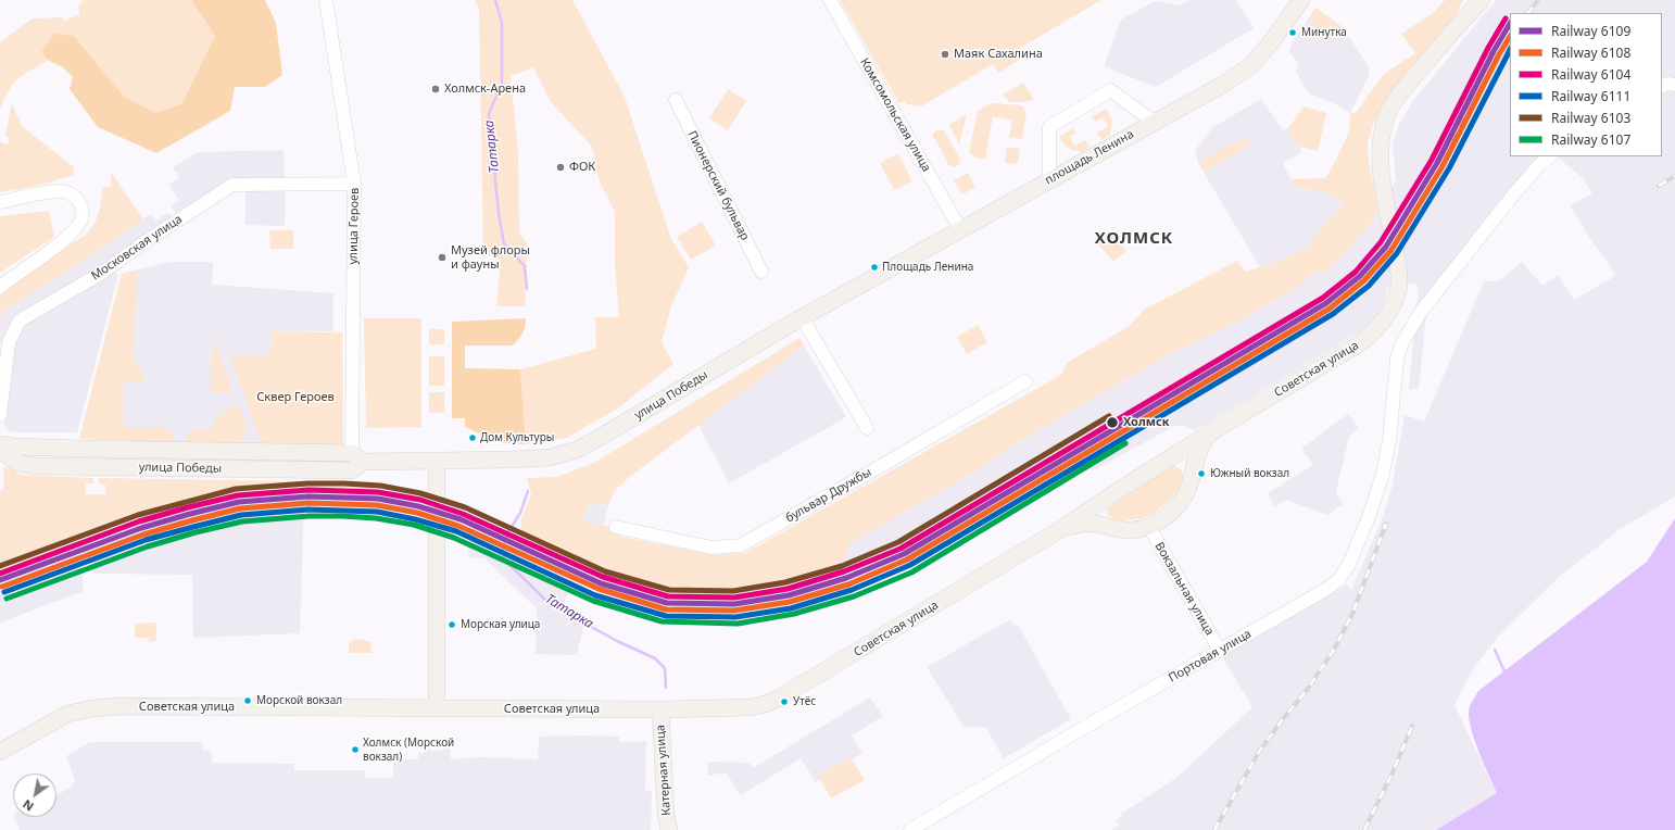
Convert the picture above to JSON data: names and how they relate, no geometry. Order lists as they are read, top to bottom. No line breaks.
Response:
{"streets":{"main road":["площадь Ленина","Советская улица","улица Победы","Катерная улица"],"street":["Комсомольская улица","Пионерский бульвар","улица Героев","Московская улица","бульвар Дружбы","Вокзальная улица","Портовая улица"]},"crossings":[["Комсомольская улица","площадь Ленина"],["Комсомольская улица","улица Победы"],["площадь Ленина","улица Победы"],["улица Героев","Московская улица"],["улица Героев","улица Победы"],["Советская улица","Вокзальная улица"],["Советская улица","Катерная улица"],["Вокзальная улица","Портовая улица"]],"districts":["ХОЛМСК"],"water":["Татарка"],"parks":["Сквер Героев"],"places":["Минутка","Маяк Сахалина","Холмск-Арена","ФОК","Музей флоры и фауны","Площадь Ленина","Холмск","Дом Культуры","Южный вокзал","Морская улица","Морской вокзал","Утёс","Холмск (Морской вокзал)"],"lines":["rail line 6104","rail line 6109","rail line 6108","rail line 6111","rail line 6103","rail line 6107"],"legend":["Railway 6109","Railway 6108","Railway 6104","Railway 6111","Railway 6103","Railway 6107"],"north":"bottom left"}
